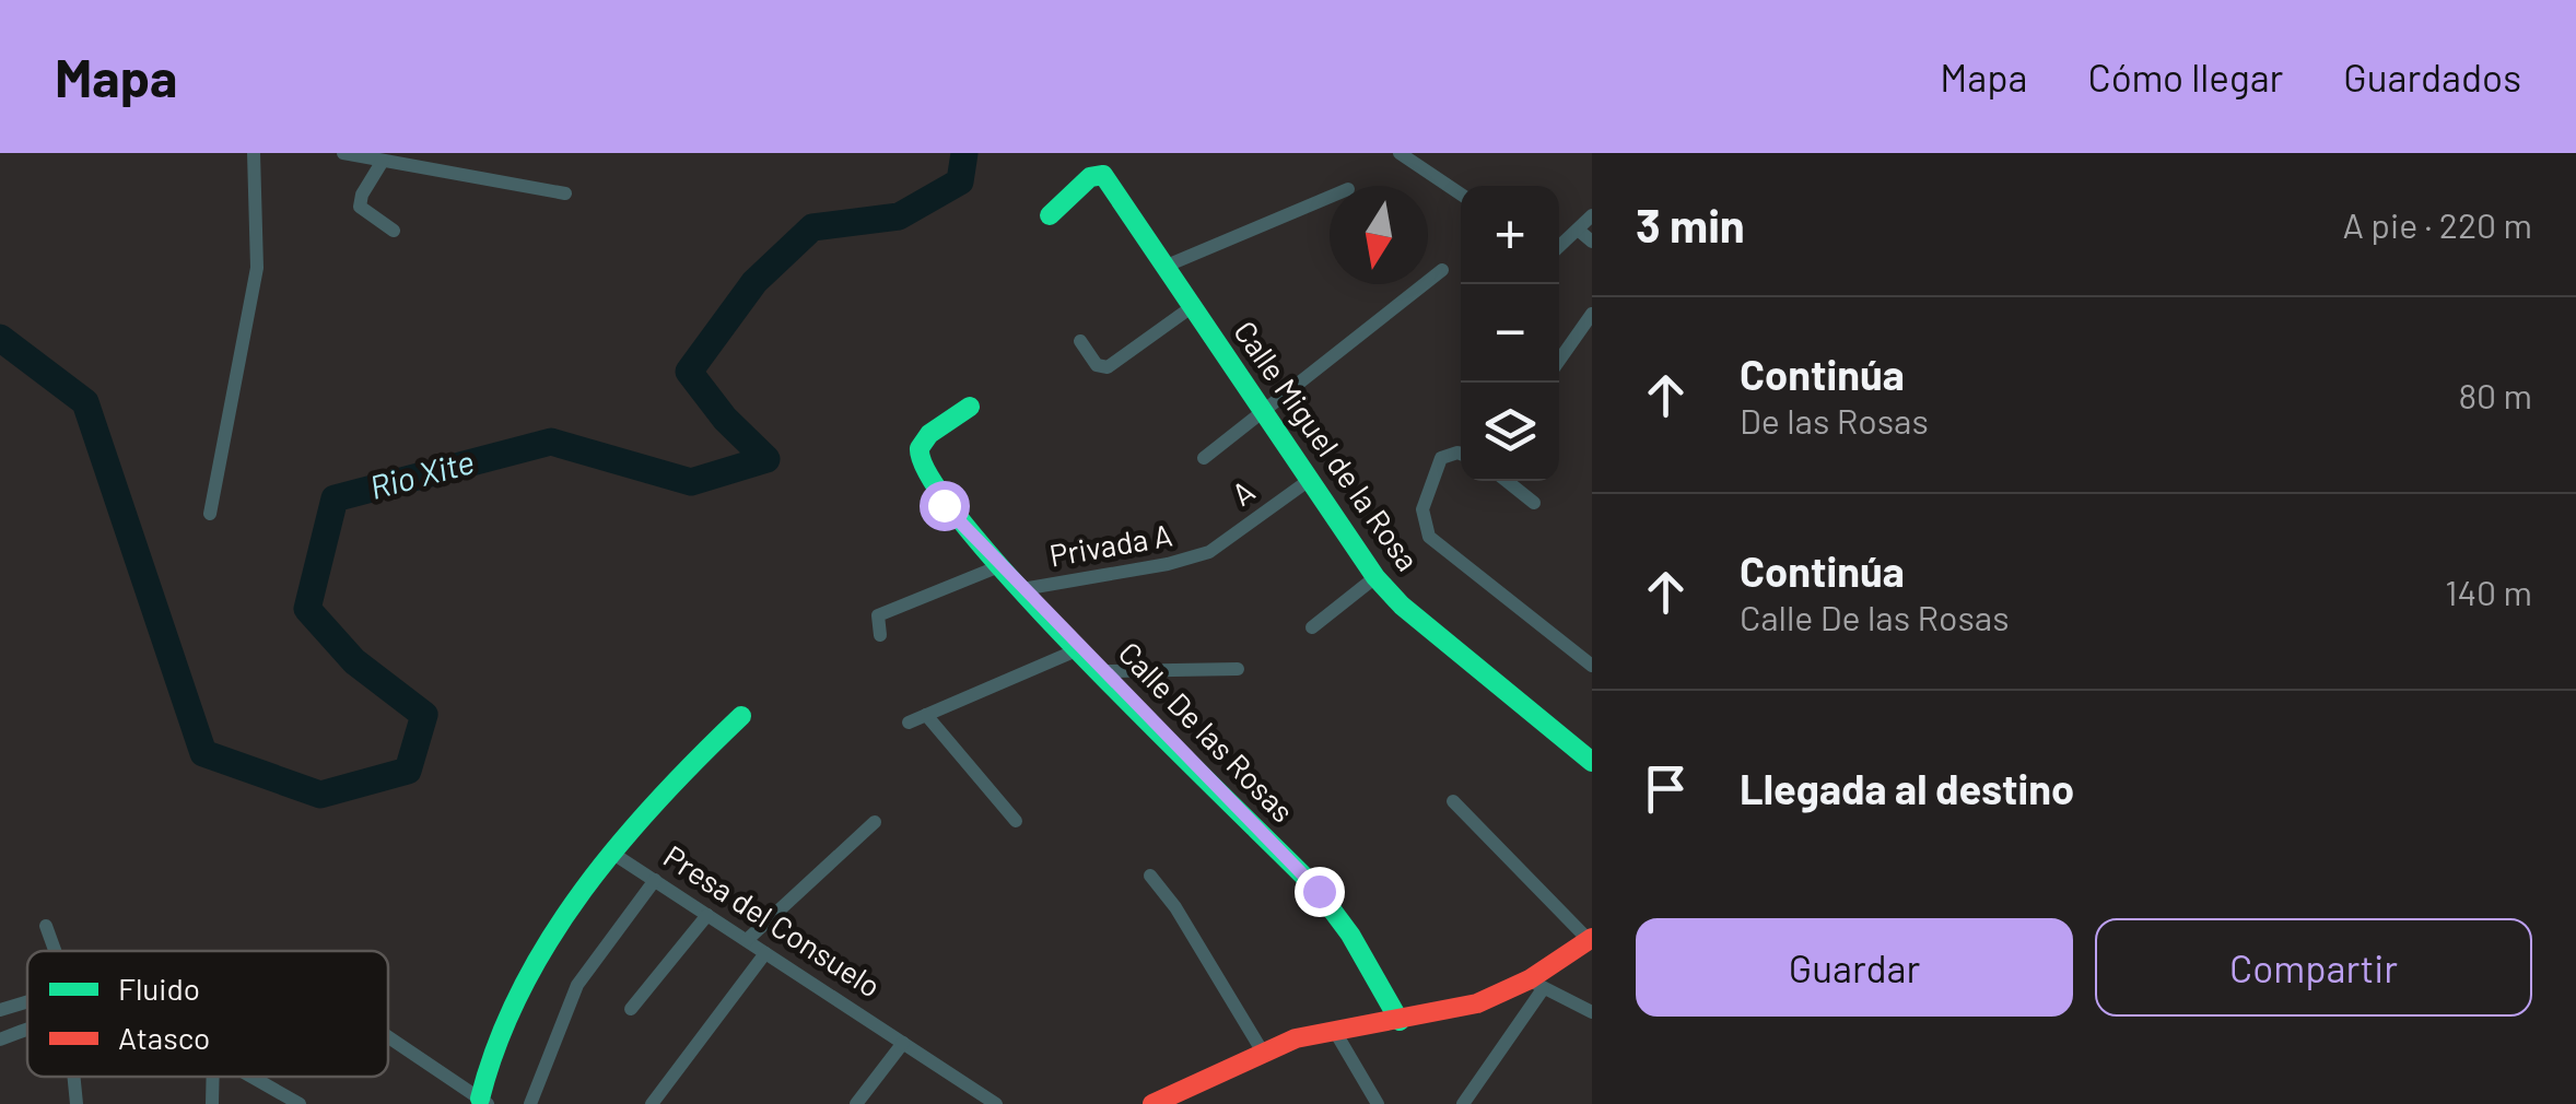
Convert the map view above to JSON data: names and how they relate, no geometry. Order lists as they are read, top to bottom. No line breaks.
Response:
{"streets":{"street":["Calle Miguel de la Rosa","A","Privada A","Calle De las Rosas","Presa del Consuelo"]},"crossings":[["Calle Miguel de la Rosa","A"],["A","Privada A"],["Privada A","Calle De las Rosas"]],"water":["Rio Xite"],"legend":["Fluido","Atasco"],"north":"bottom","page":{"header":"Mapa","nav":["Mapa","Cómo llegar","Guardados"],"heading":["3 min","A pie · 220 m"],"map_buttons":["+","−"],"list":[["Continúa","De las Rosas","80 m"],["Continúa","Calle De las Rosas","140 m"],"Llegada al destino"],"buttons":["Guardar","Compartir"]}}
